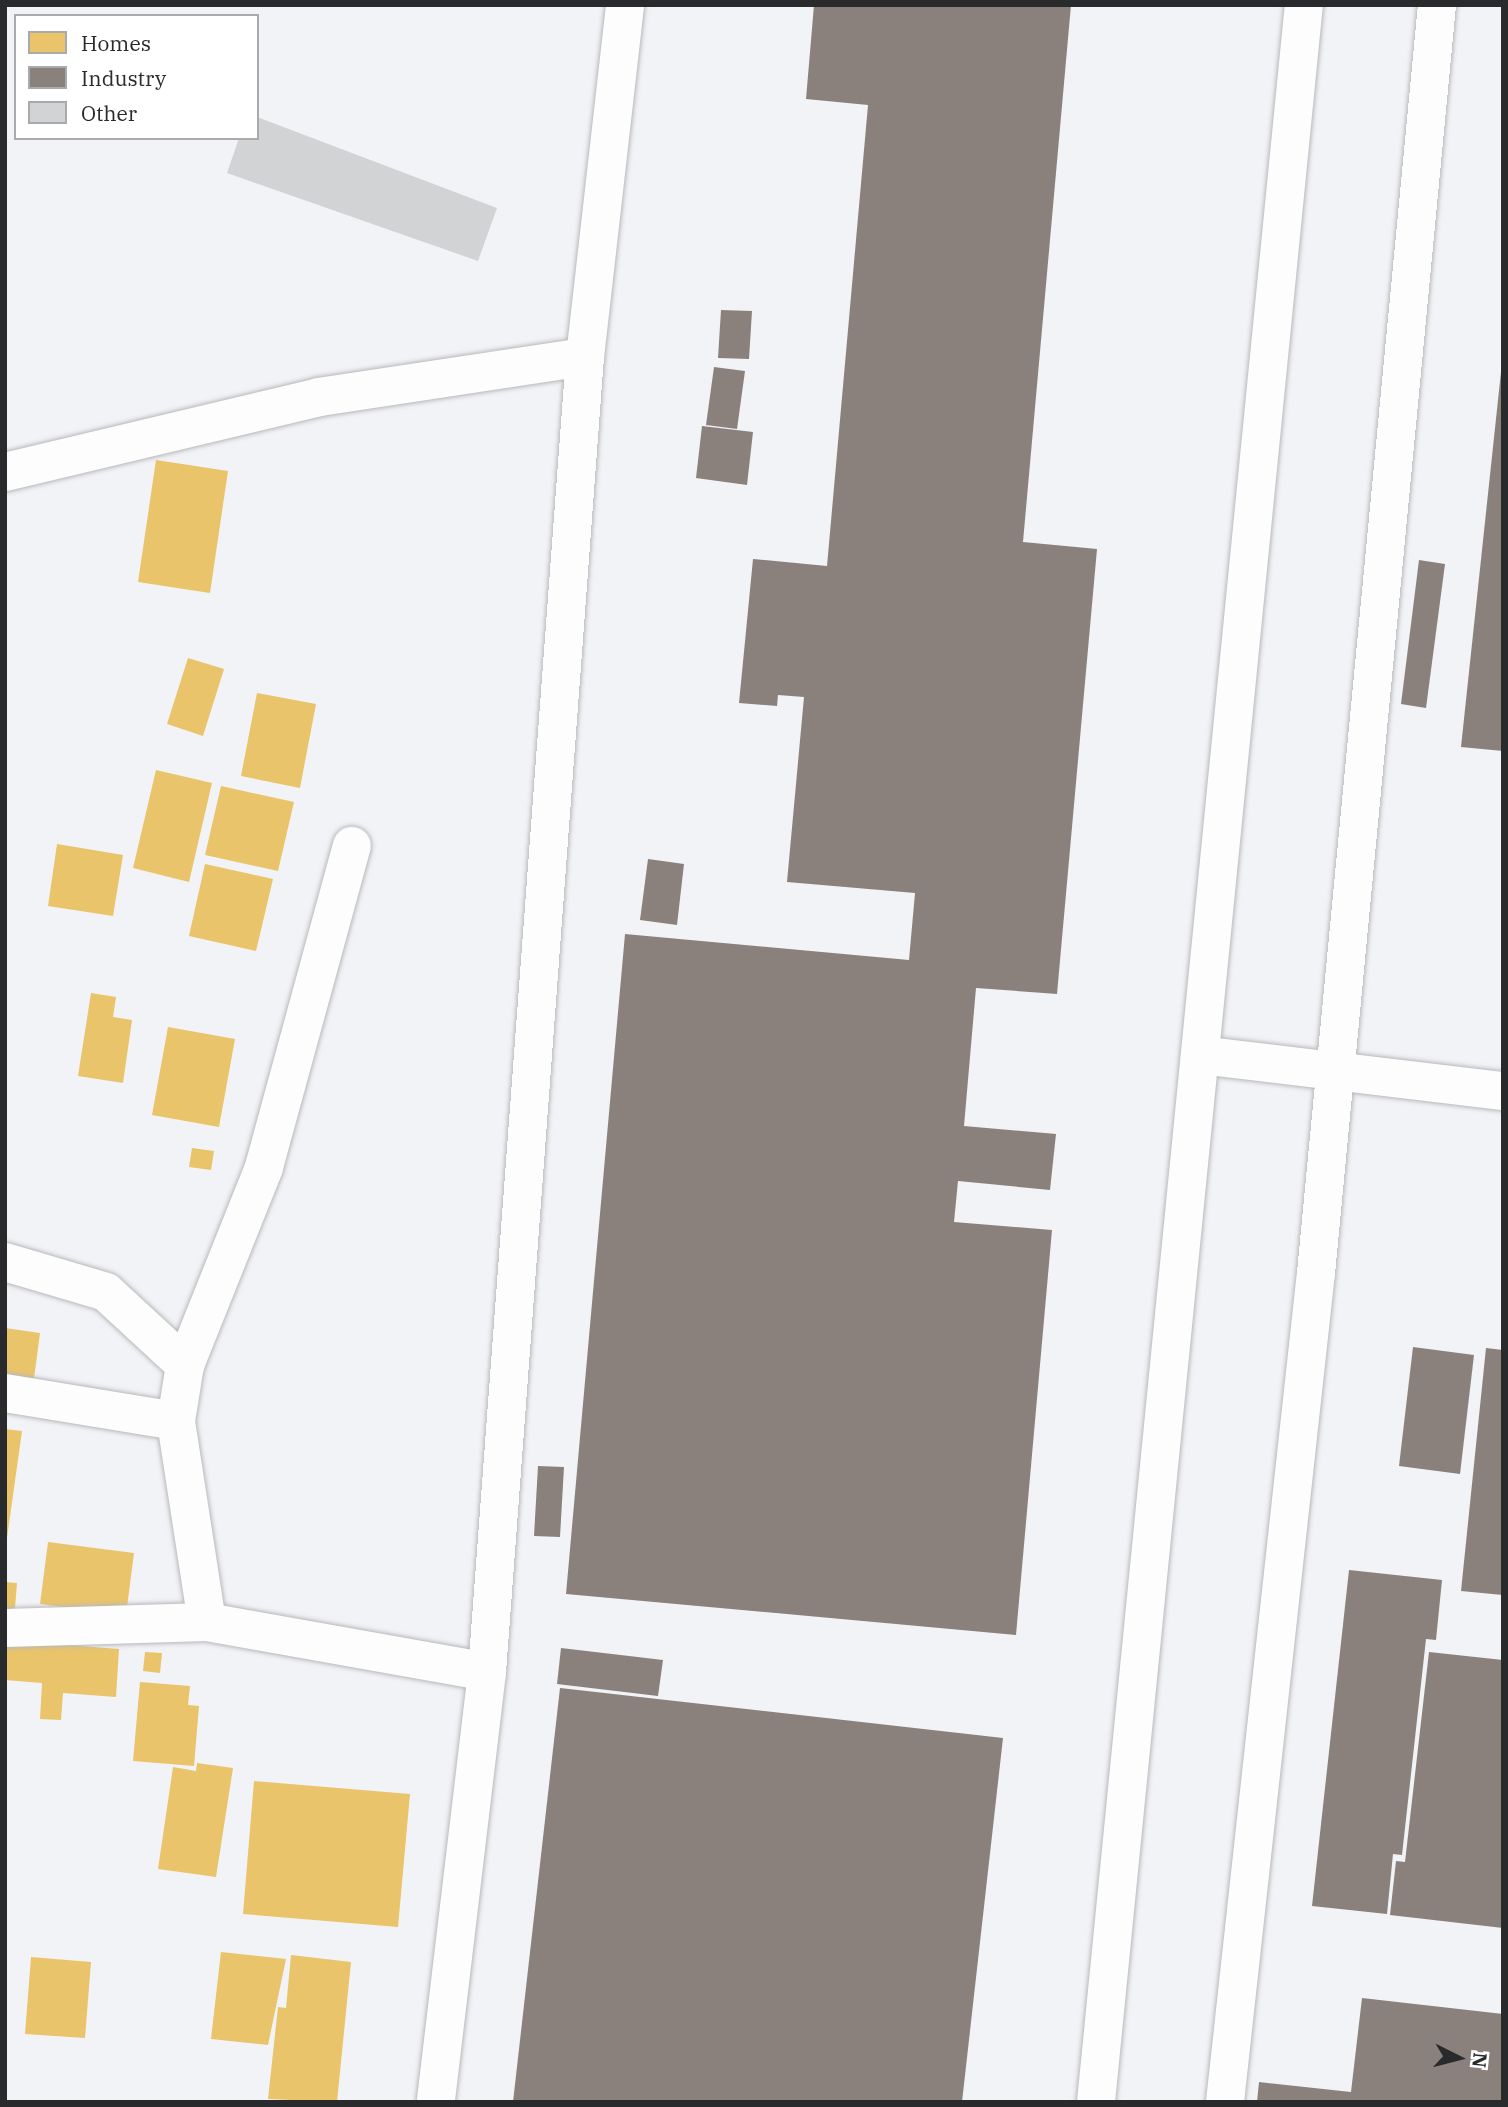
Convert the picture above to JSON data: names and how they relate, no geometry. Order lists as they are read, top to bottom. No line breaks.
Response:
{"legend":["Homes","Industry","Other"],"north":"right"}
